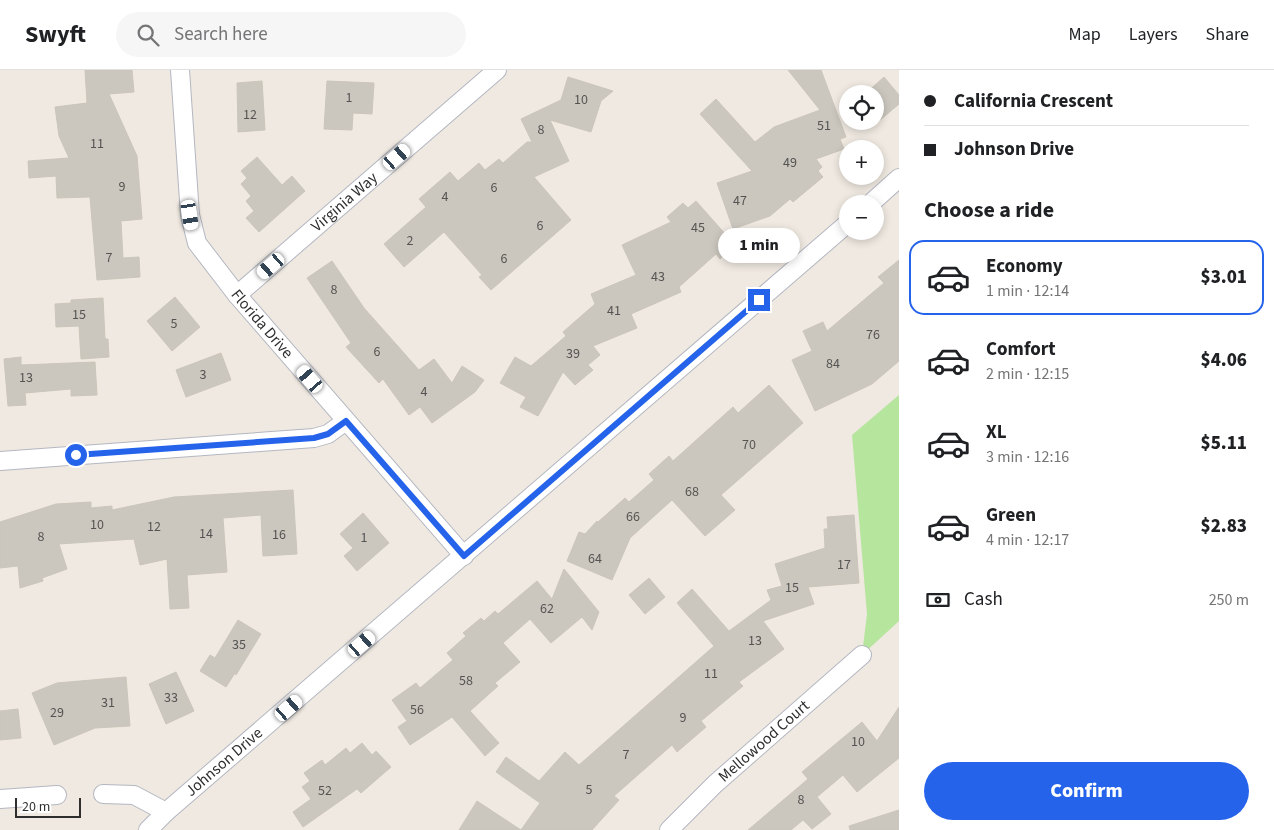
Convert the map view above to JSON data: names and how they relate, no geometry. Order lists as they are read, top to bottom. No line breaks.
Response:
{"streets":{"street":["Virginia Way","Florida Drive","Mellowood Court","Johnson Drive"]},"crossings":[["Virginia Way","Florida Drive"],["Florida Drive","Johnson Drive"]],"house_numbers":["1","10","12","51","8","11","49","9","6","4","47","6","45","2","7","6","43","8","41","15","5","76","6","39","84","3","13","4","70","68","66","10","12","14","16","8","1","64","17","15","62","13","35","11","58","33","31","56","29","9","10","7","5","52","8"],"scale_bar":"20 m","page":{"header":"Swyft","search":"Search here","nav":["Map","Layers","Share"],"banner":["California Crescent","Johnson Drive"],"map_buttons":["+","−"],"heading":"Choose a ride","bubble":"1 min","list":[{"name":"Economy","note":"1 min · 12:14","value":"$3.01"},{"name":"Comfort","note":"2 min · 12:15","value":"$4.06"},{"name":"XL","note":"3 min · 12:16","value":"$5.11"},{"name":"Green","note":"4 min · 12:17","value":"$2.83"}],"pay":["Cash","250 m"],"buttons":"Confirm","scale":"20 m"}}
